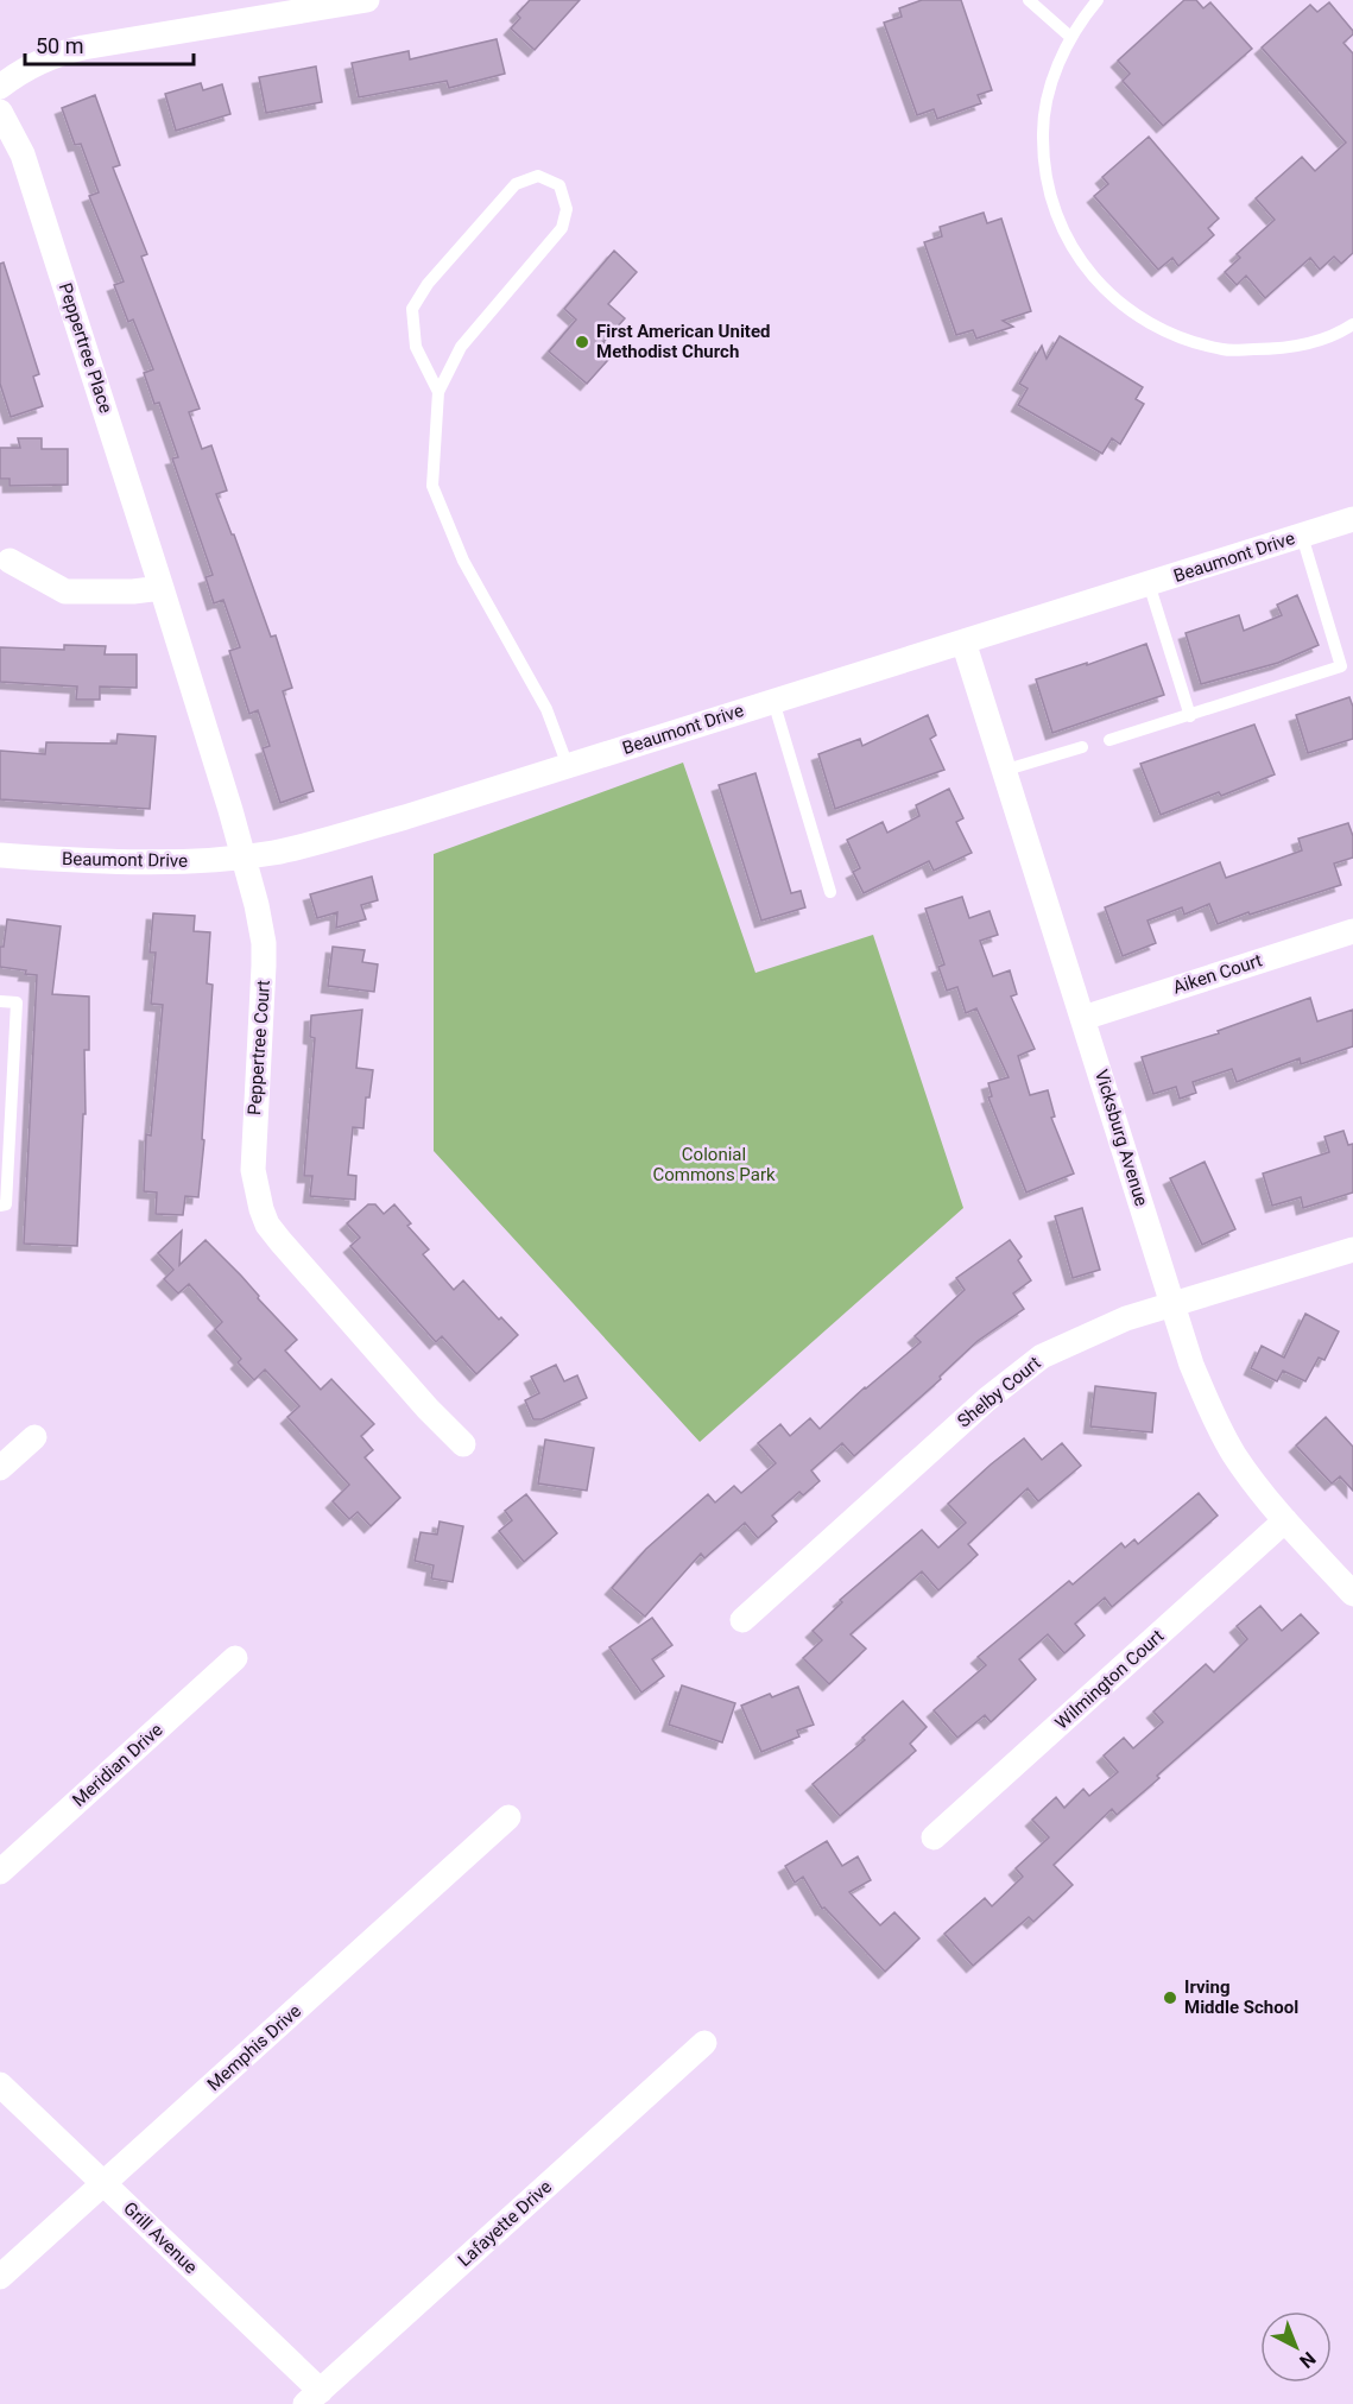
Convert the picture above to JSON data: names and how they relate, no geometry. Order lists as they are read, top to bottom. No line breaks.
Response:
{"streets":{"street":["Peppertree Place","Beaumont Drive","Aiken Court","Peppertree Court","Vicksburg Avenue","Shelby Court","Wilmington Court","Meridian Drive","Memphis Drive","Lafayette Drive","Grill Avenue"]},"crossings":[["Peppertree Place","Peppertree Court"],["Beaumont Drive","Peppertree Court"],["Beaumont Drive","Vicksburg Avenue"],["Aiken Court","Vicksburg Avenue"],["Vicksburg Avenue","Shelby Court"],["Vicksburg Avenue","Wilmington Court"],["Memphis Drive","Grill Avenue"],["Lafayette Drive","Grill Avenue"]],"parks":["Colonial Commons Park"],"places":["First American United Methodist Church","Irving Middle School"],"scale_bar":"50 m","north":"bottom right"}
